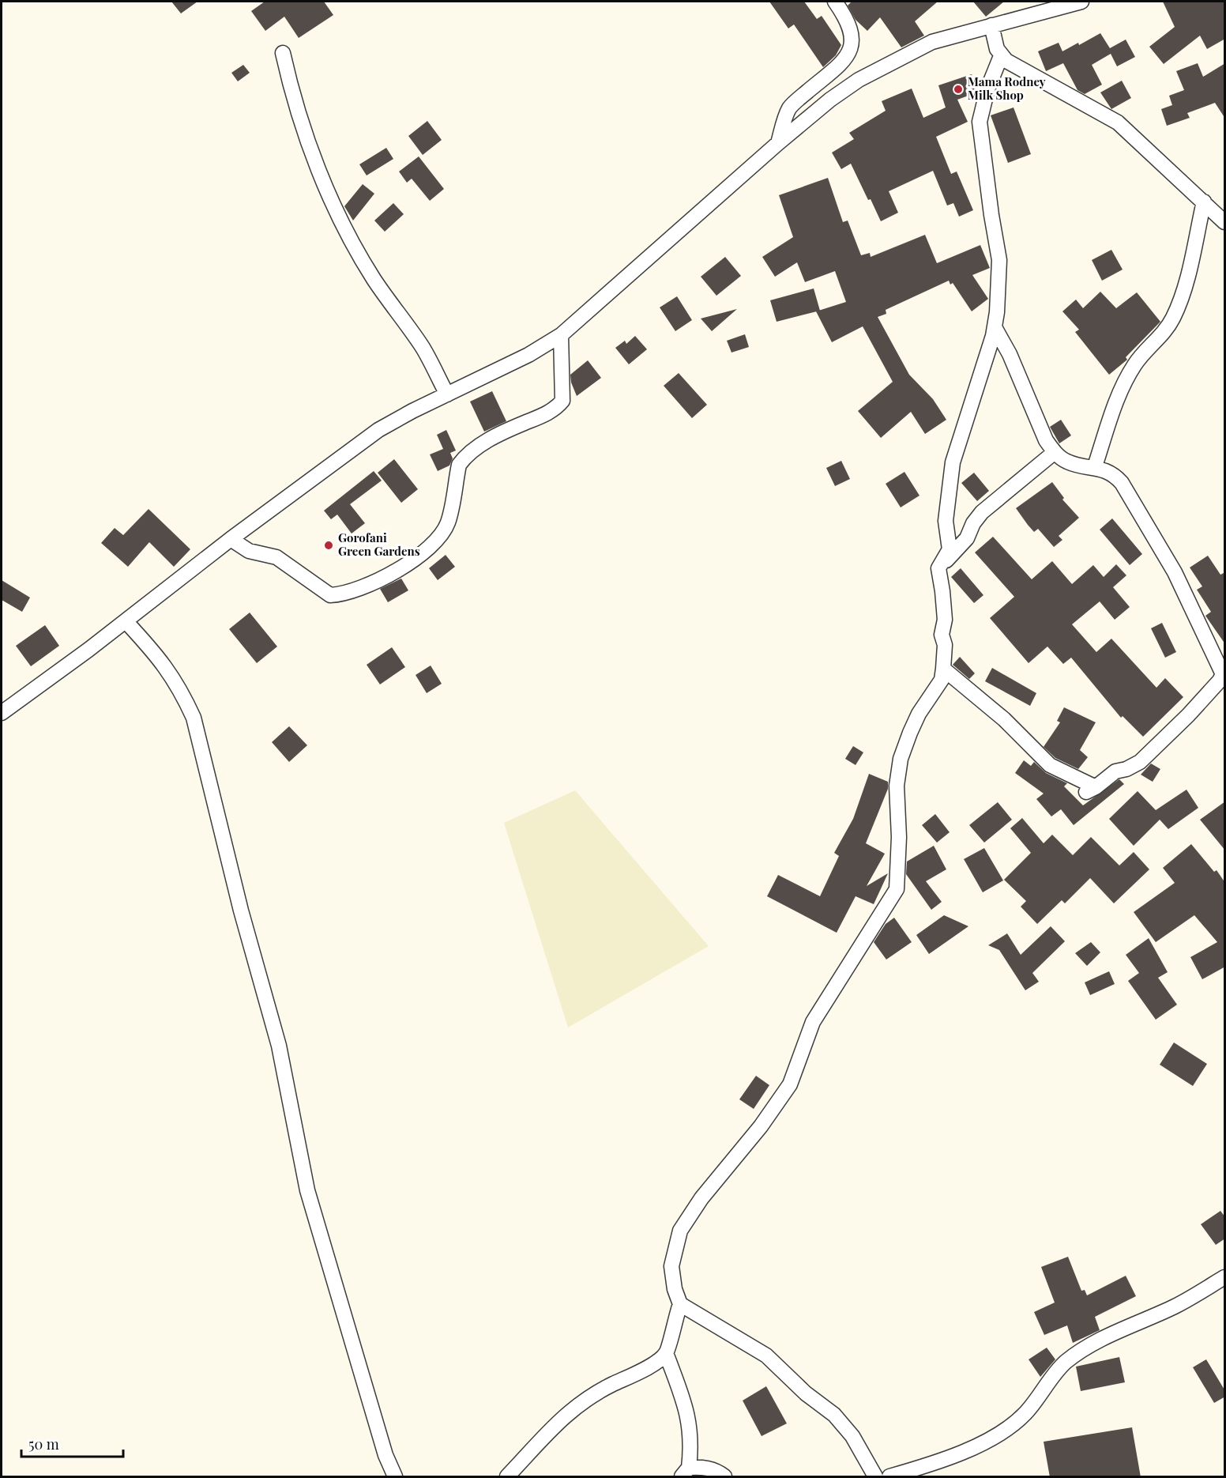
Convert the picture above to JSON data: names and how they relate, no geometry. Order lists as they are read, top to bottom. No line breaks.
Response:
{"places":["Mama Rodney Milk Shop","Gorofani Green Gardens"],"scale_bar":"50 m"}
